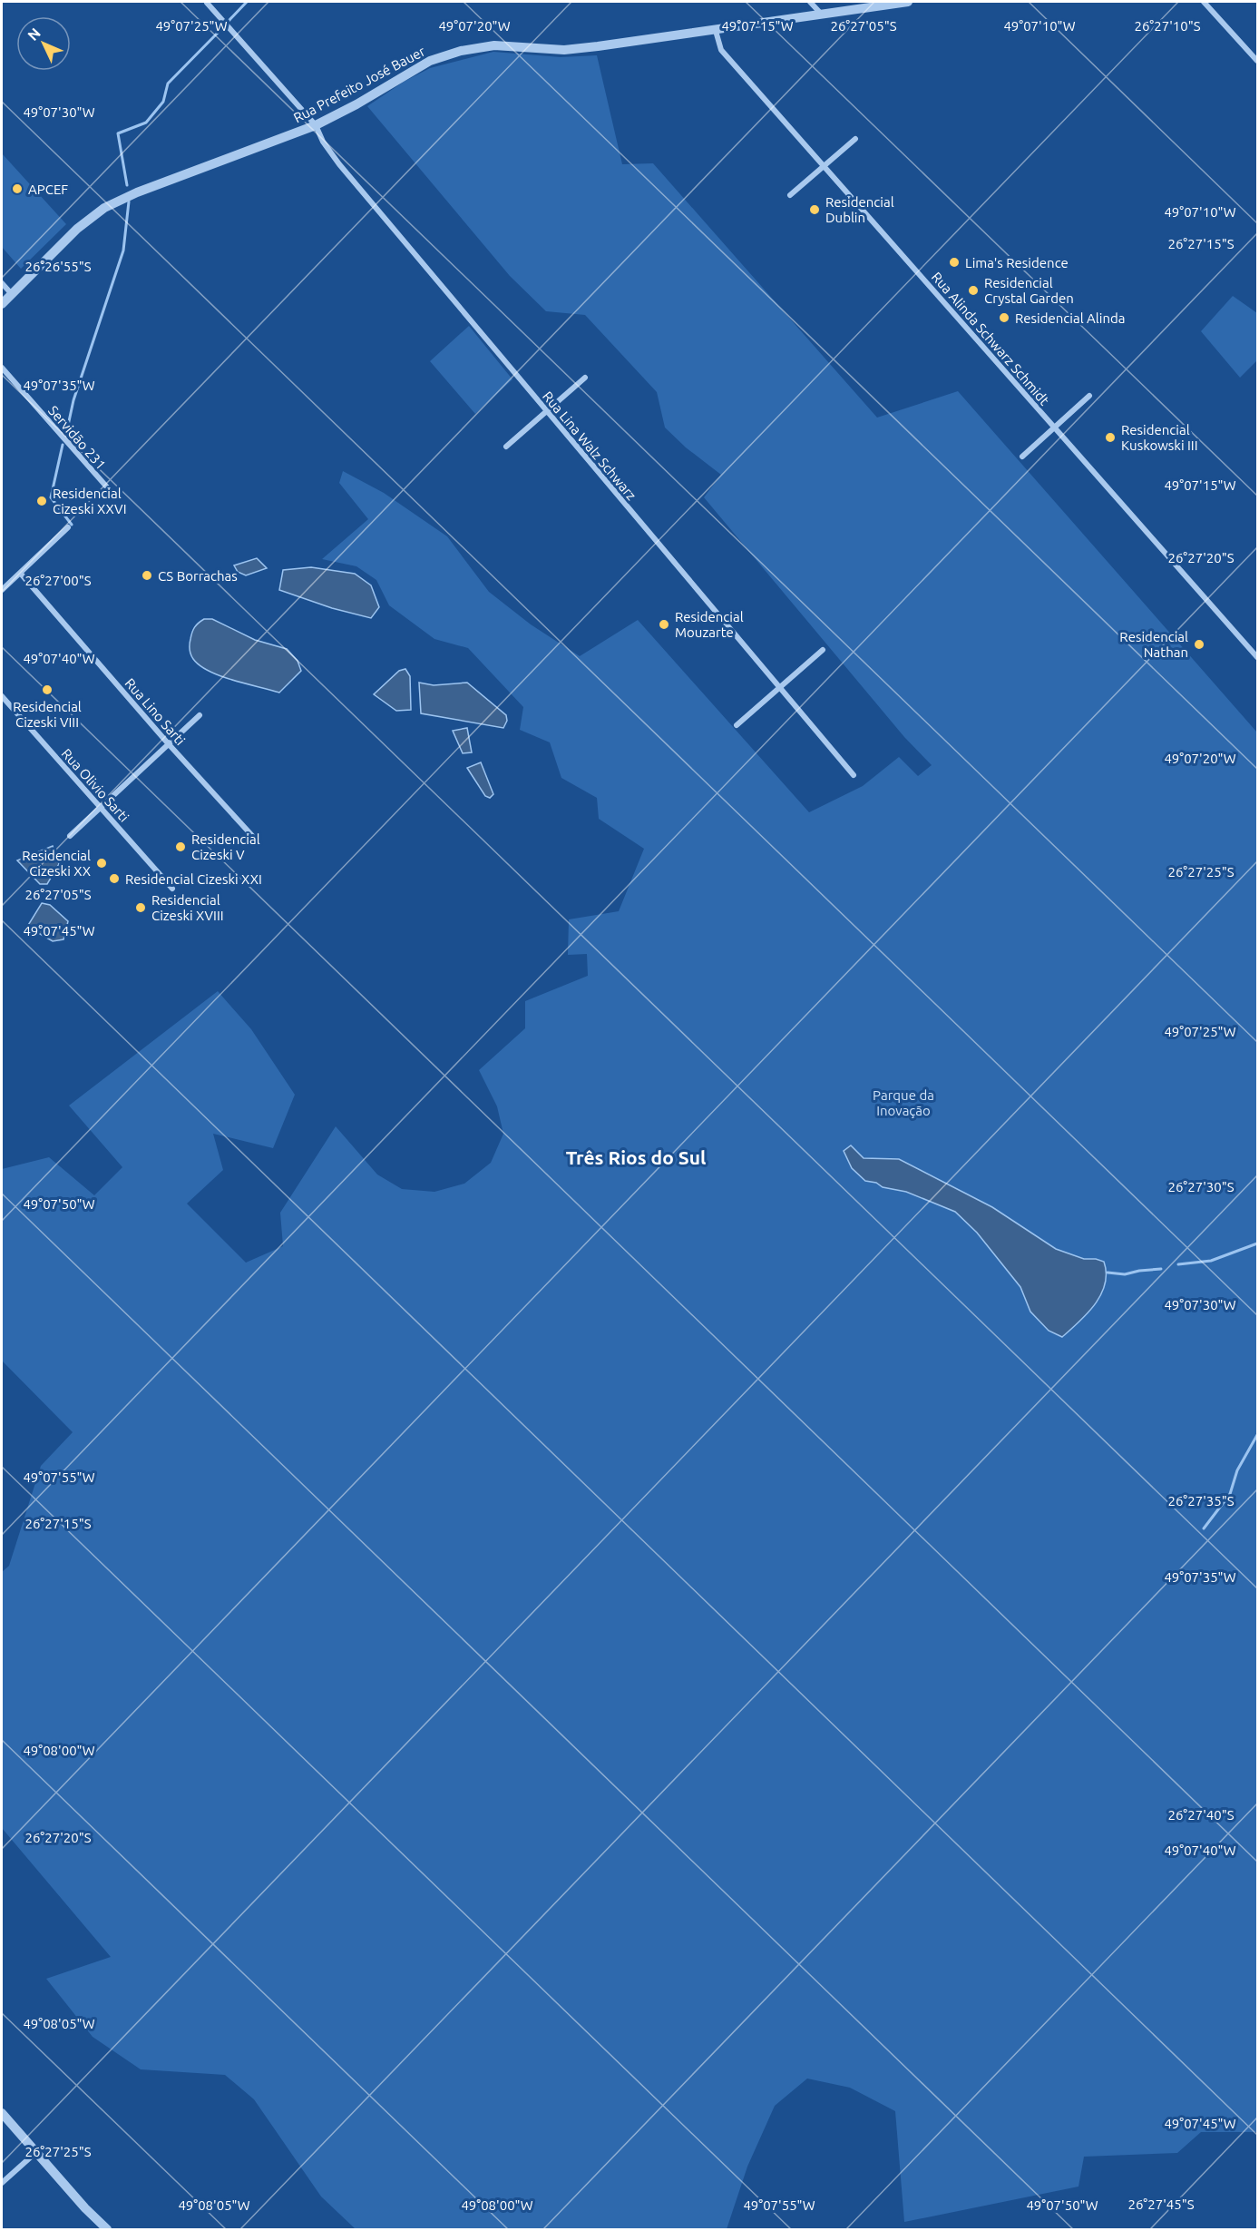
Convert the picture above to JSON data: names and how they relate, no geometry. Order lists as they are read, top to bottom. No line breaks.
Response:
{"streets":{"street":["Rua Prefeito José Bauer","Rua Alinda Schwarz Schmidt","Servidão 231","Rua Lina Walz Schwarz","Rua Lino Sarti","Rua Olivio Sarti"]},"crossings":[["Rua Prefeito José Bauer","Rua Alinda Schwarz Schmidt"],["Rua Prefeito José Bauer","Rua Lina Walz Schwarz"]],"districts":["Três Rios do Sul"],"parks":["Parque da Inovação"],"places":["APCEF","Residencial Dublin","Lima's Residence","Residencial Crystal Garden","Residencial Alinda","Residencial Kuskowski III","Residencial Cizeski XXVI","CS Borrachas","Residencial Mouzarte","Residencial Nathan","Residencial Cizeski VIII","Residencial Cizeski V","Residencial Cizeski XX","Residencial Cizeski XXI","Residencial Cizeski XVIII"],"north":"top left","coordinates":["49°07'25\"W","49°07'20\"W","49°07'15\"W","49°07'10\"W","26°27'05\"S","26°27'10\"S","49°07'30\"W","26°27'15\"S","26°26'55\"S","49°07'35\"W","26°27'20\"S","26°27'00\"S","49°07'40\"W","26°27'25\"S","49°07'45\"W","26°27'30\"S","49°07'50\"W","49°07'55\"W","26°27'35\"S","49°08'00\"W","26°27'40\"S","49°08'05\"W","26°27'45\"S"]}
